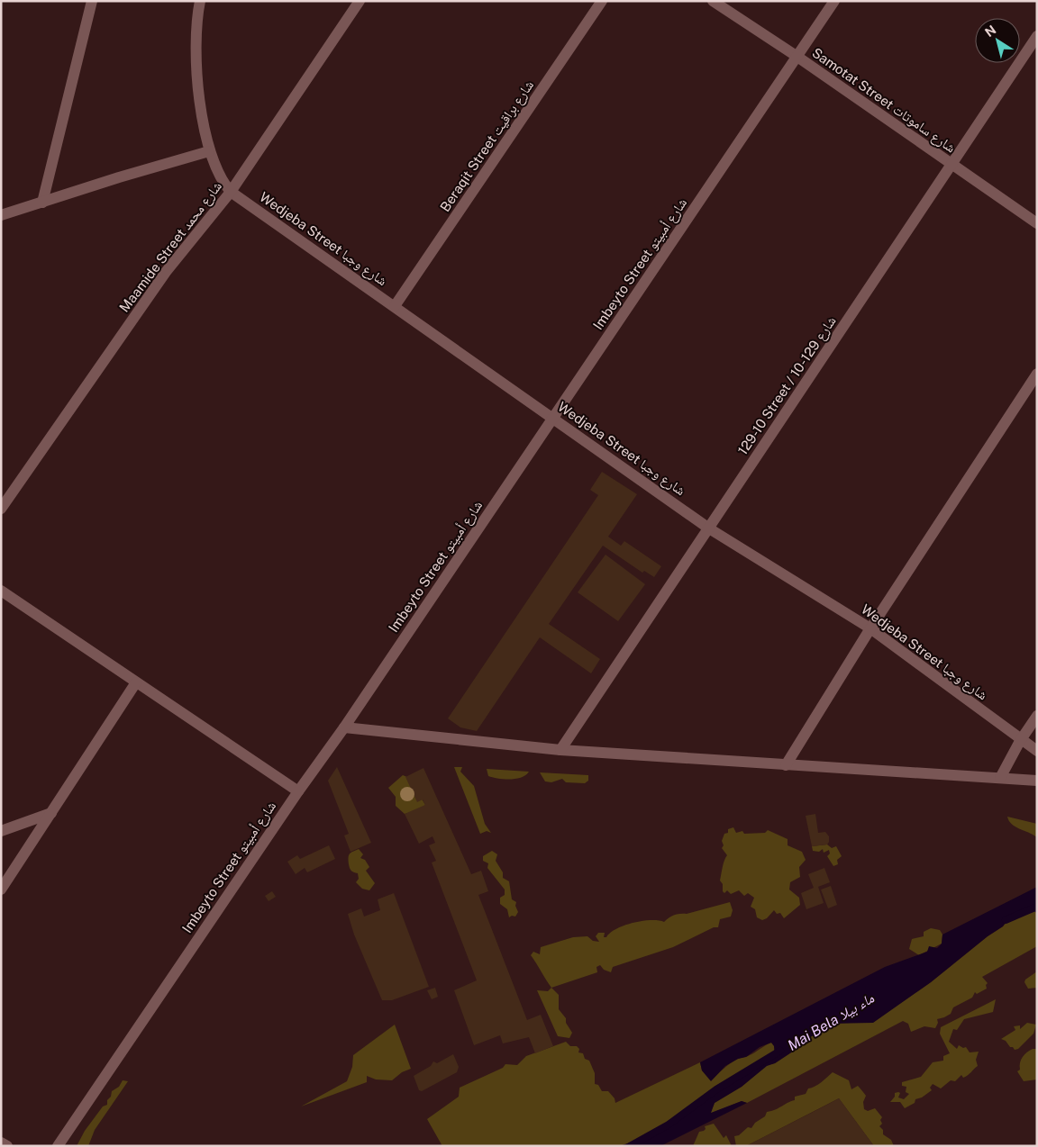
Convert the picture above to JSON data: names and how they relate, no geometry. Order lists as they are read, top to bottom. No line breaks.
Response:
{"streets":{"street":["Samotat Street شارع ساموتات","Beraqit Street شارع براقيت","Wedjeba Street شارع وجبا","Maamide Street شارع محمد","Imbeyto Street شارع أمبيتو","129-10 Street / شارع 129-10"]},"crossings":[["Samotat Street شارع ساموتات","Imbeyto Street شارع أمبيتو"],["Samotat Street شارع ساموتات","129-10 Street / شارع 129-10"],["Beraqit Street شارع براقيت","Wedjeba Street شارع وجبا"],["Wedjeba Street شارع وجبا","Maamide Street شارع محمد"],["Wedjeba Street شارع وجبا","Imbeyto Street شارع أمبيتو"],["Wedjeba Street شارع وجبا","129-10 Street / شارع 129-10"]],"water":["Mai Bela ماء بيلا"],"north":"top left"}
